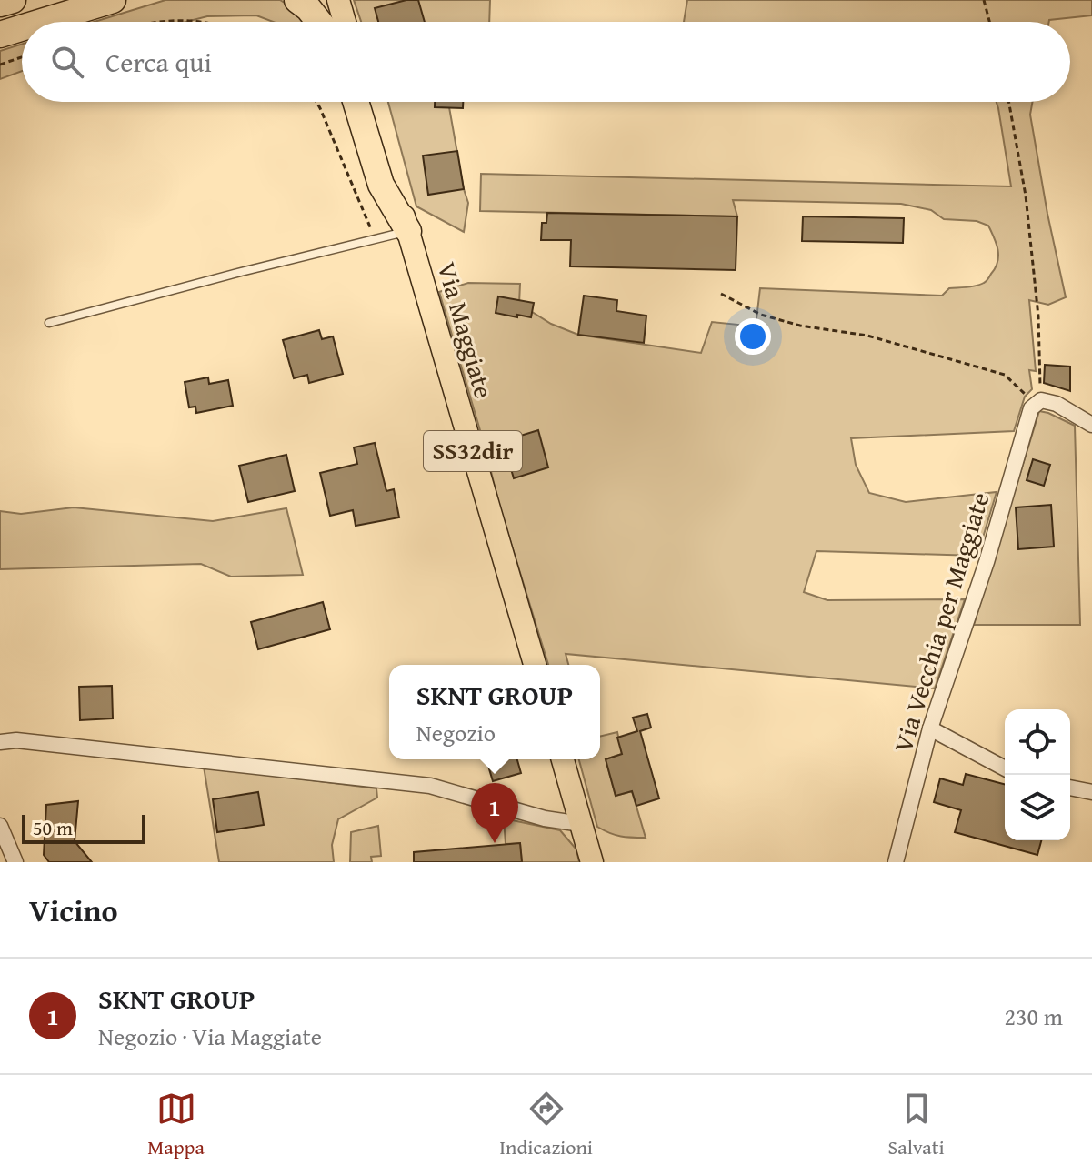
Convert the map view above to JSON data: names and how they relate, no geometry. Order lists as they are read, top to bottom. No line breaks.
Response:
{"streets":{"main road":["Via Maggiate","SS32dir"],"street":["Via Vecchia per Maggiate"]},"scale_bar":"50 m","page":{"search":"Cerca qui","popup":["SKNT GROUP","Negozio"],"pins":"1","scale":"50 m","heading":"Vicino","list":[{"mark":"1","name":"SKNT GROUP","note":"Negozio · Via Maggiate","value":"230 m"}],"nav":["Mappa","Indicazioni","Salvati"]}}
